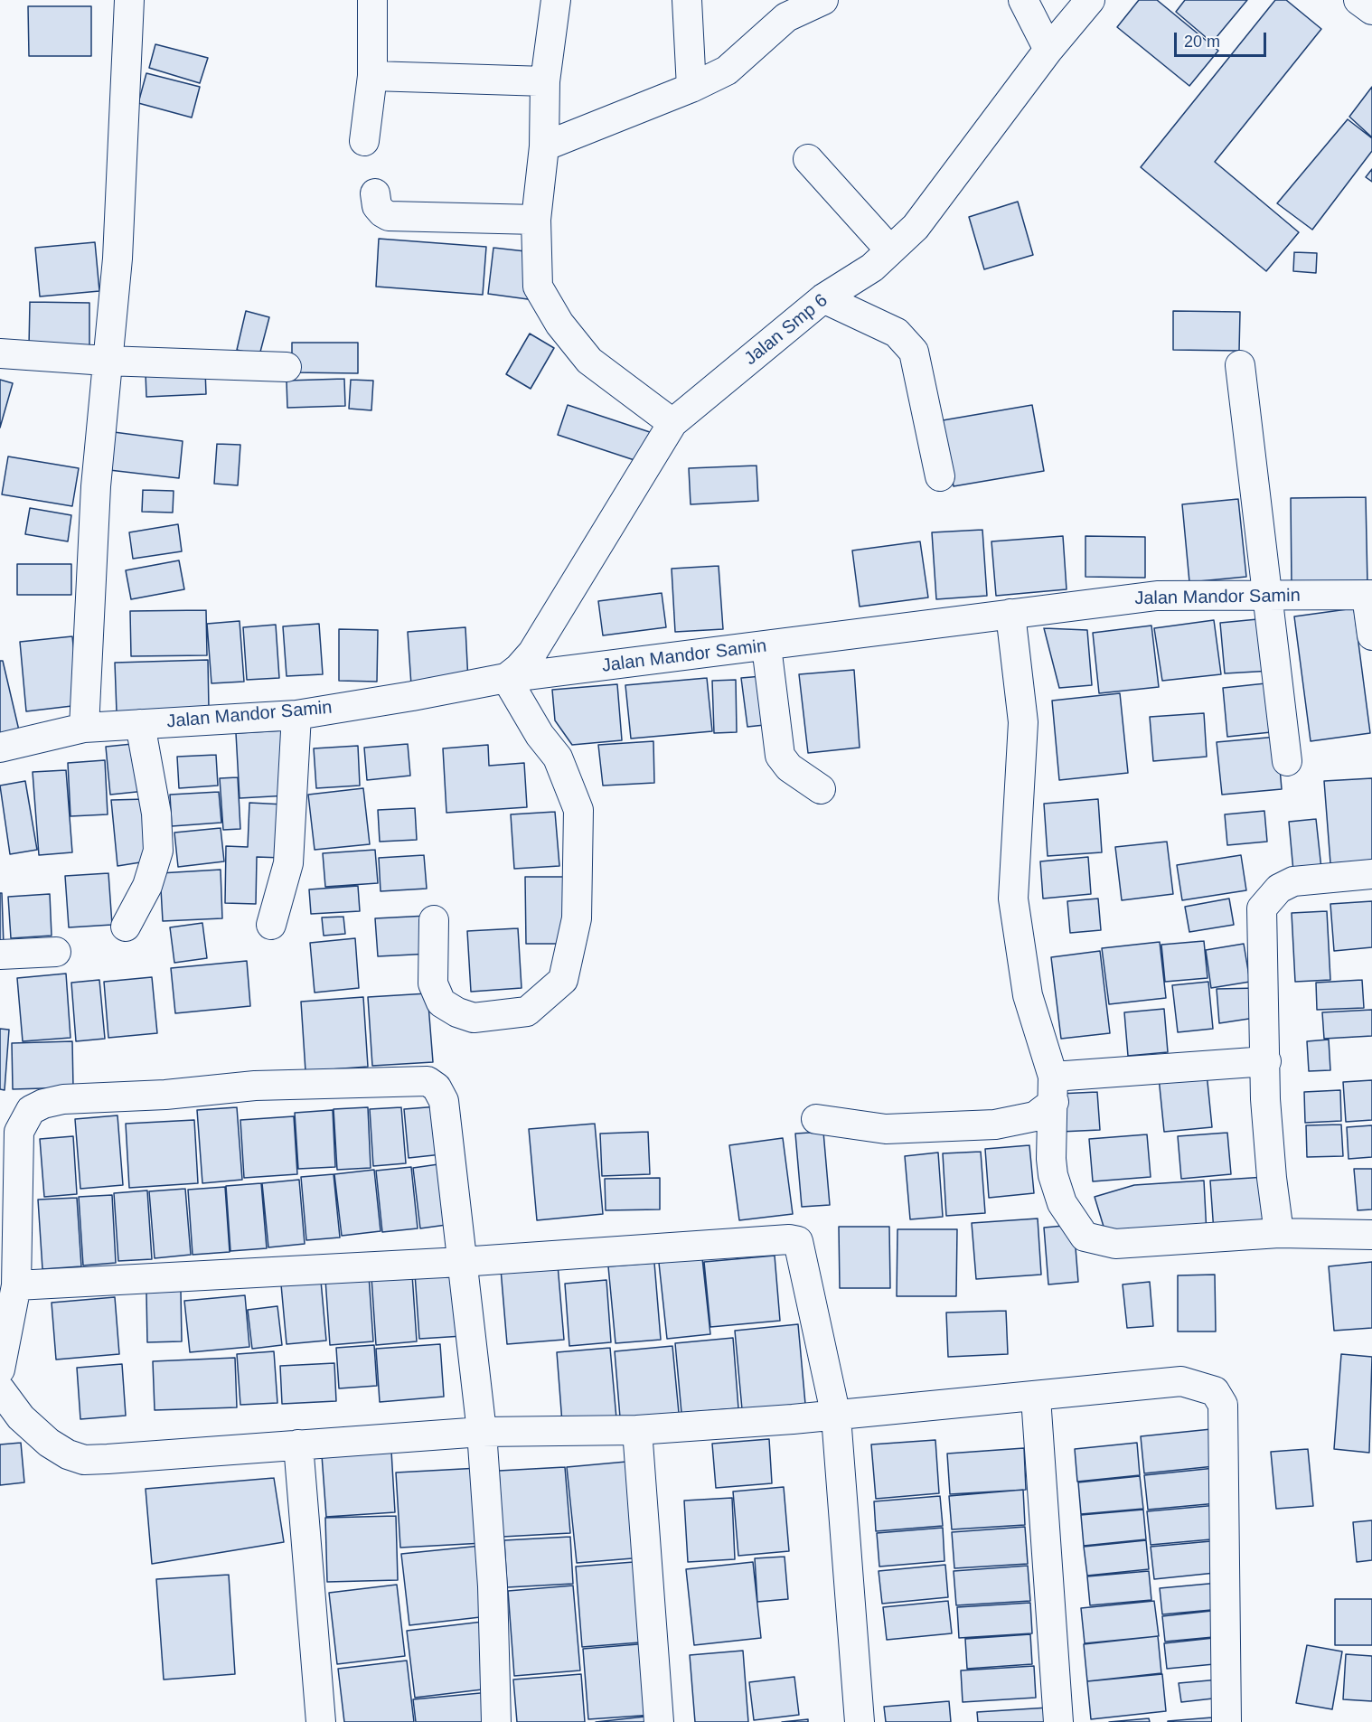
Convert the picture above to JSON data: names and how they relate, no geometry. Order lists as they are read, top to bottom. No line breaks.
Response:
{"streets":{"street":["Jalan Smp 6","Jalan Mandor Samin"]},"crossings":[["Jalan Smp 6","Jalan Mandor Samin"]],"scale_bar":"20 m"}
